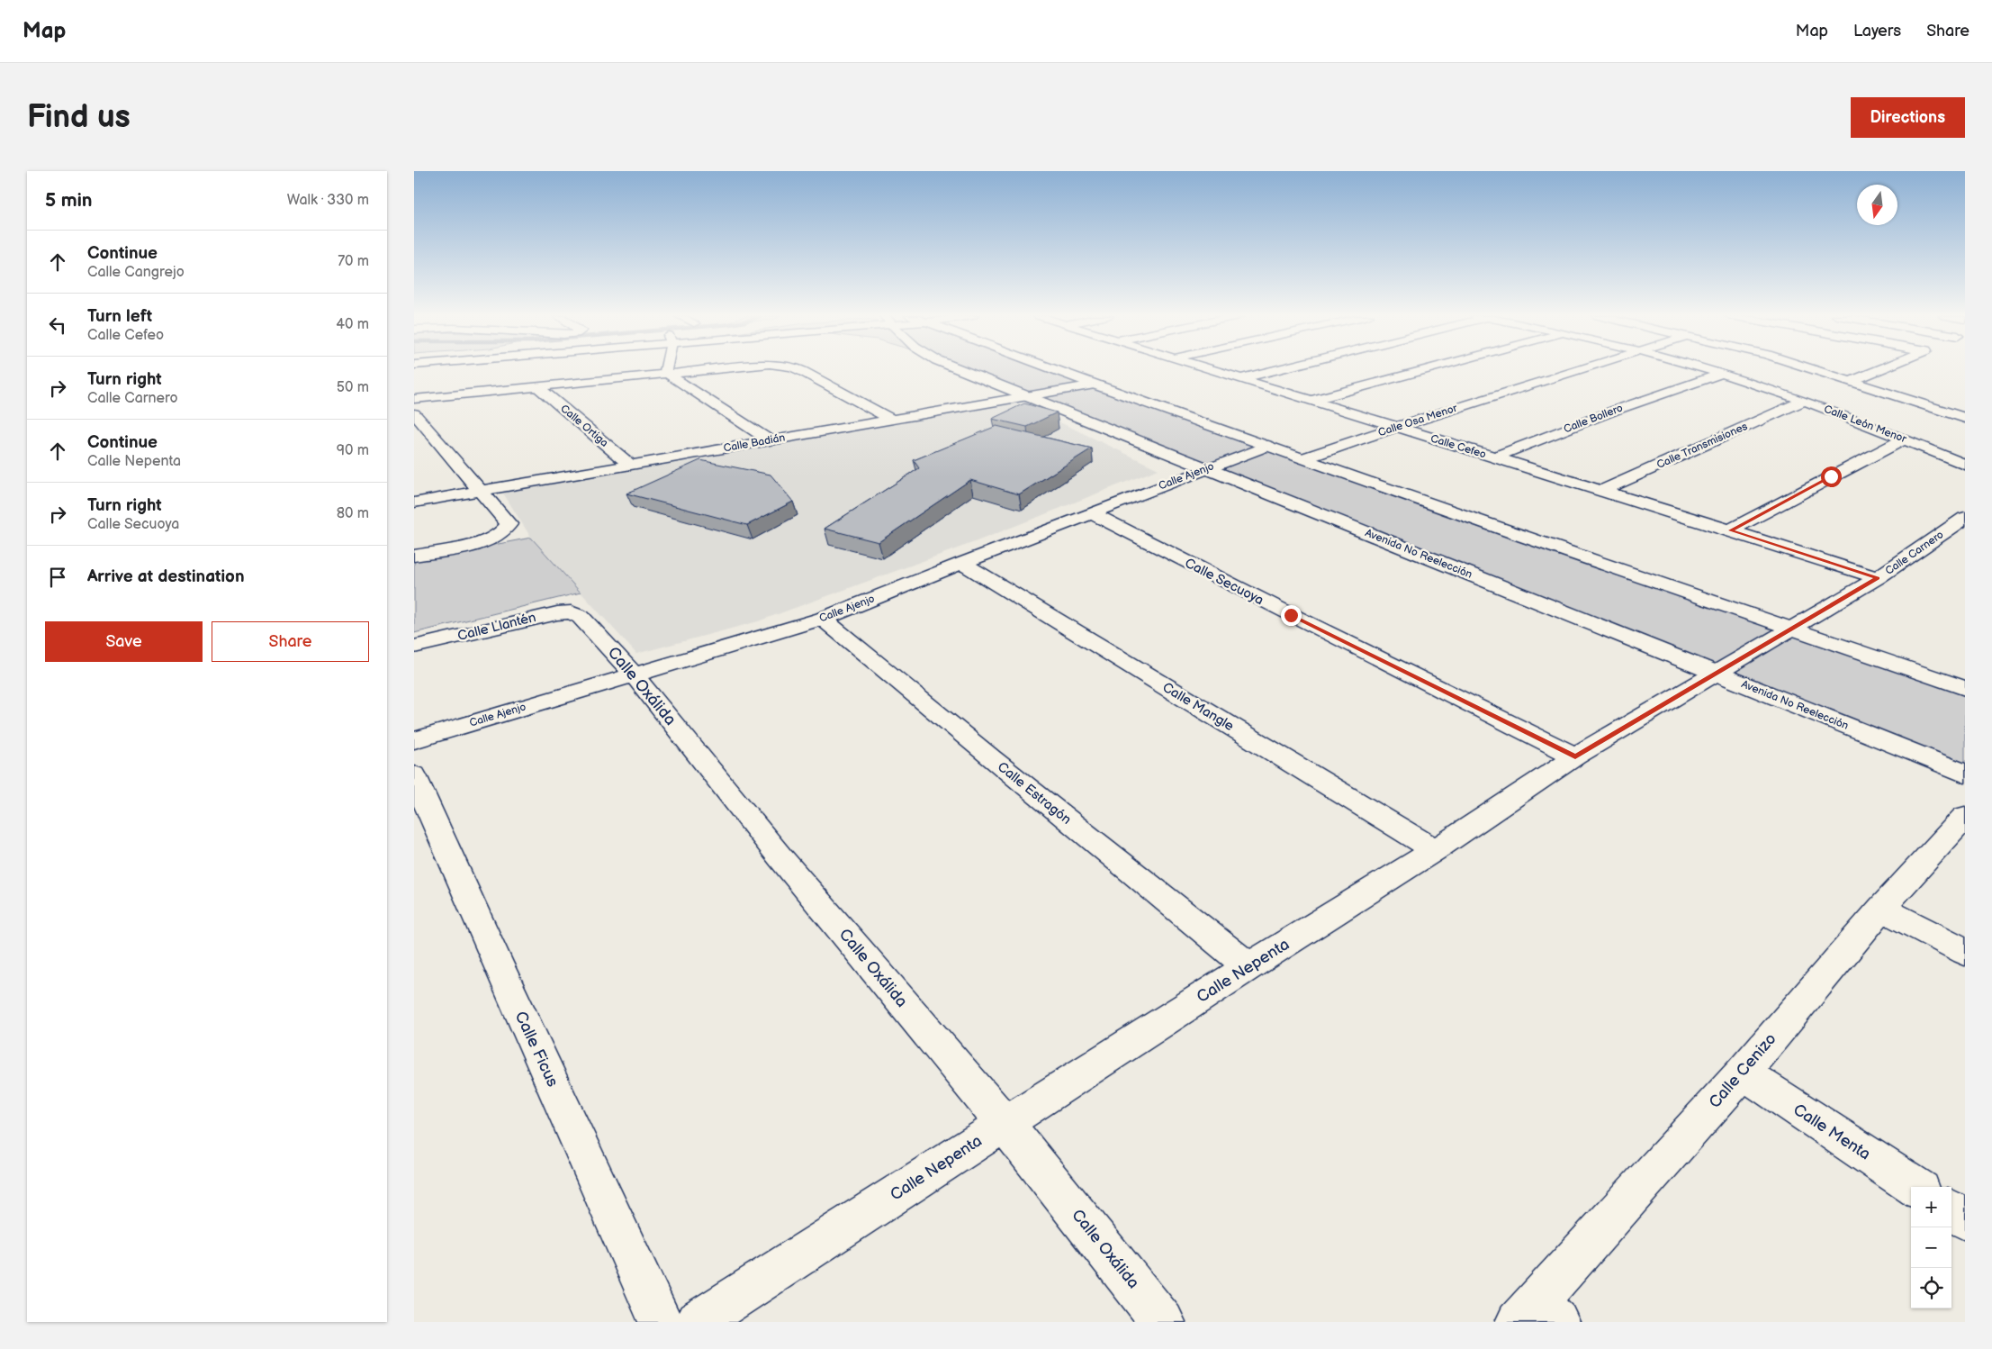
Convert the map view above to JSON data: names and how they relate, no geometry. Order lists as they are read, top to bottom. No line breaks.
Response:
{"streets":{"street":["Calle Bollero","Calle Osa Menor","Calle León Menor","Calle Ortiga","Calle Badián","Calle Transmisiones","Calle Cefeo","Calle Ajenjo","Calle Carnero","Avenida No Reelección","Calle Secuoya","Calle Llantén","Calle Oxálida","Calle Mangle","Calle Estragón","Calle Nepenta","Calle Ficus","Calle Cenizo","Calle Menta"]},"crossings":[["Calle Bollero","Calle León Menor"],["Calle Bollero","Calle Cefeo"],["Calle Osa Menor","Calle Cefeo"],["Calle León Menor","Calle Transmisiones"],["Calle Ortiga","Calle Badián"],["Calle Badián","Avenida No Reelección"],["Calle Transmisiones","Calle Cefeo"],["Calle Cefeo","Calle Carnero"],["Calle Ajenjo","Avenida No Reelección"],["Calle Ajenjo","Calle Secuoya"],["Calle Ajenjo","Calle Oxálida"],["Calle Ajenjo","Calle Mangle"],["Calle Ajenjo","Calle Estragón"],["Calle Carnero","Calle Nepenta"],["Avenida No Reelección","Calle Nepenta"],["Calle Secuoya","Calle Nepenta"],["Calle Llantén","Calle Oxálida"],["Calle Oxálida","Calle Nepenta"],["Calle Mangle","Calle Nepenta"],["Calle Estragón","Calle Nepenta"],["Calle Cenizo","Calle Menta"]],"north":"bottom","page":{"header":"Map","nav":["Map","Layers","Share"],"buttons":["Directions",["Save","Share"]],"title":"Find us","heading":["5 min","Walk · 330 m"],"list":[["Continue","Calle Cangrejo","70 m"],["Turn left","Calle Cefeo","40 m"],["Turn right","Calle Carnero","50 m"],["Continue","Calle Nepenta","90 m"],["Turn right","Calle Secuoya","80 m"],"Arrive at destination"],"map_buttons":["+","−"]}}
